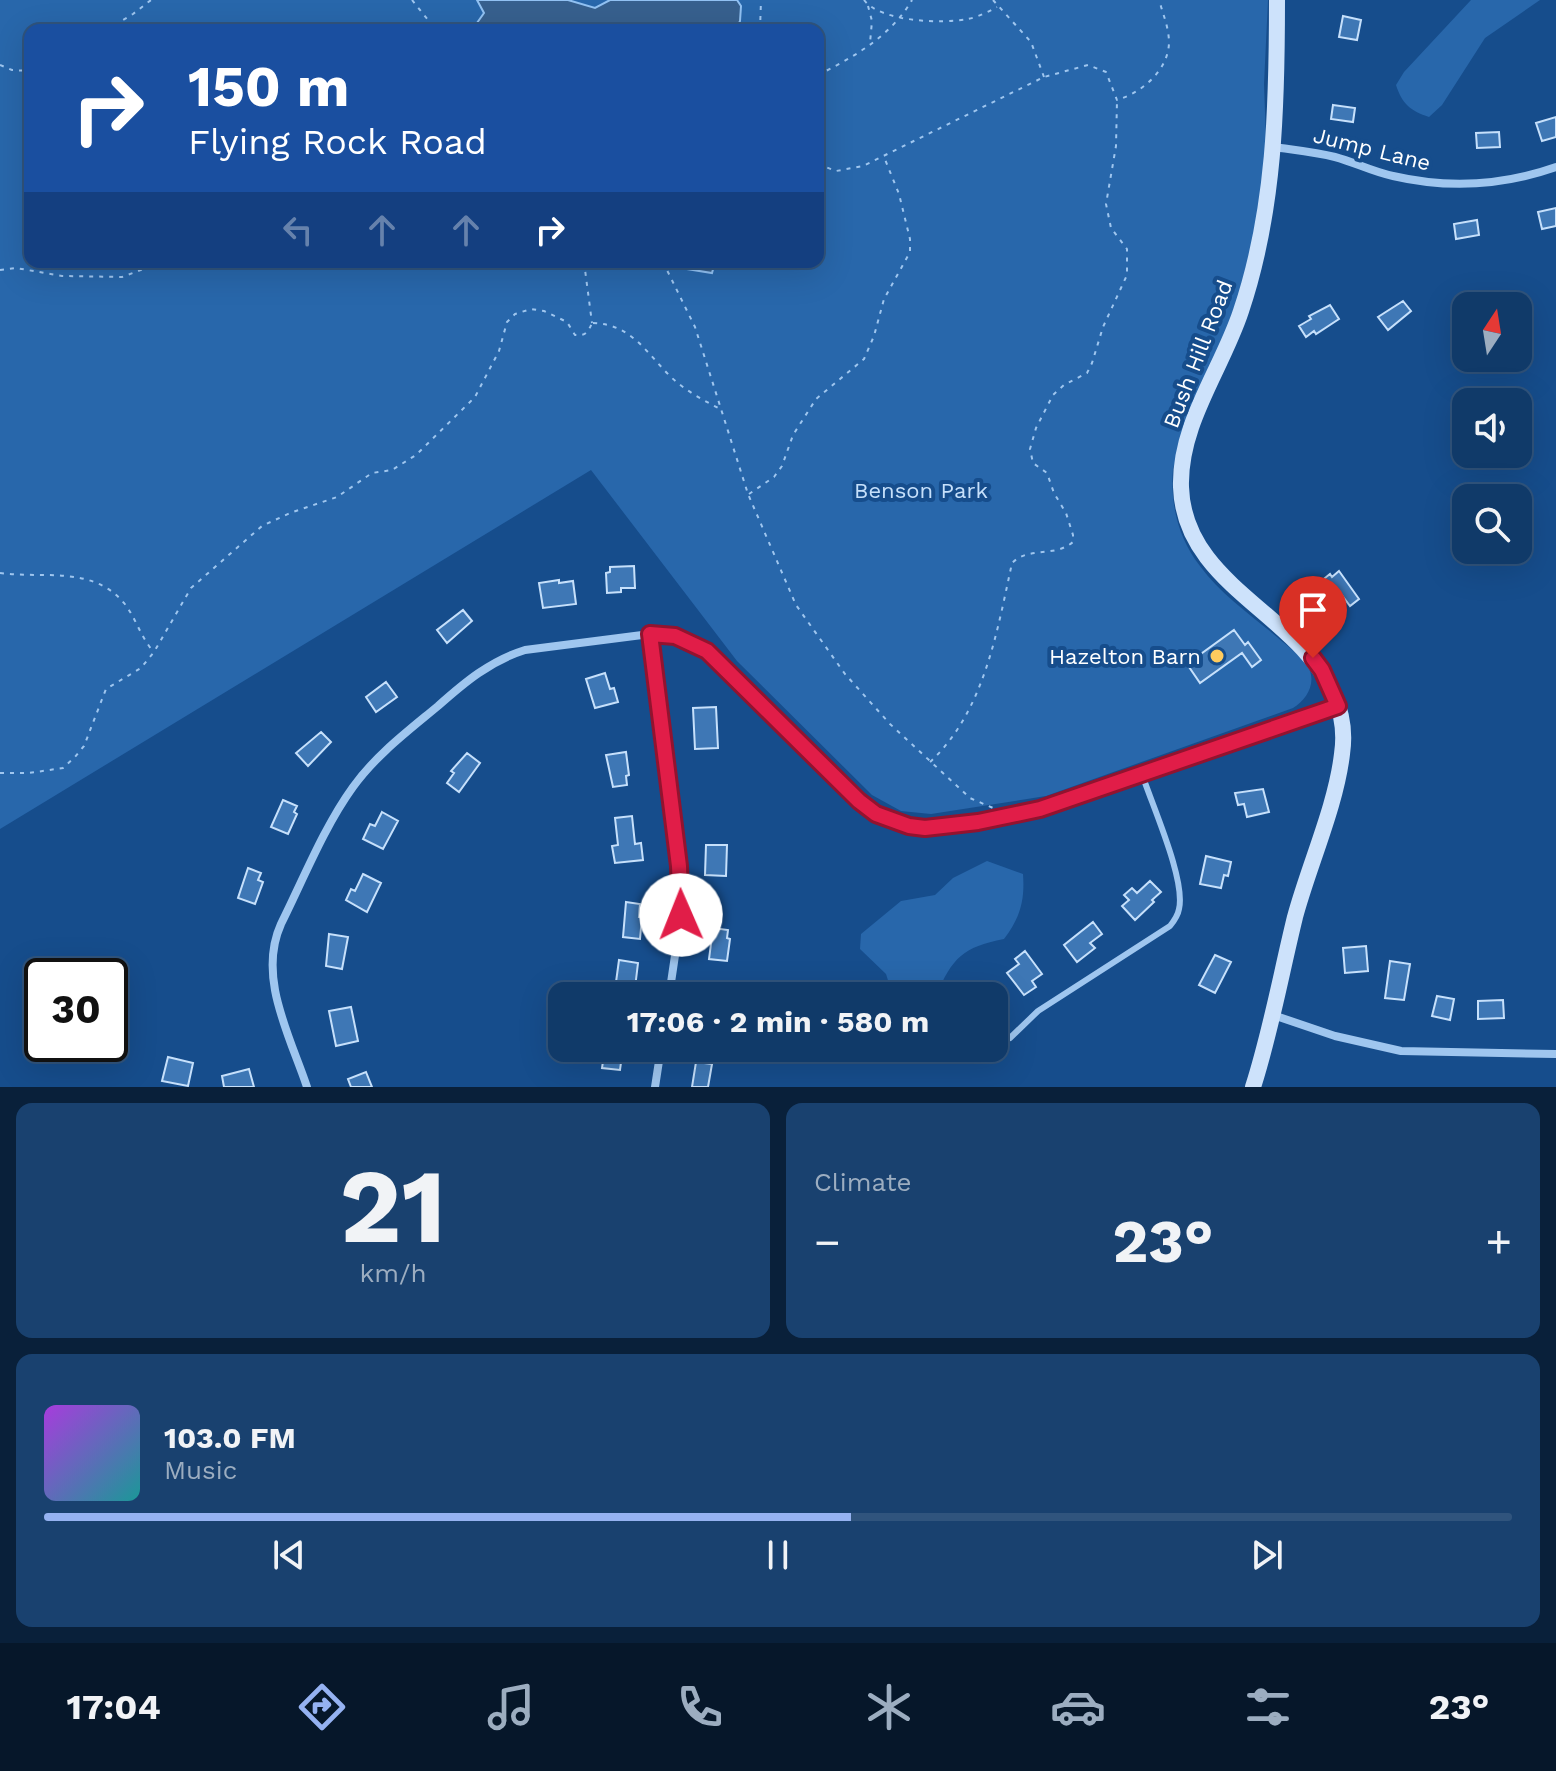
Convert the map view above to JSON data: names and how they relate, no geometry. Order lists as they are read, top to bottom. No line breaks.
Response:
{"streets":{"street":["Jump Lane","Bush Hill Road"]},"crossings":[["Jump Lane","Bush Hill Road"]],"parks":["Benson Park"],"places":["Hazelton Barn"],"north":"top","page":{"turn":["150 m","Flying Rock Road"],"limit":"30","trip":"17:06 · 2 min · 580 m","tile":[["21","km/h"],"Climate"],"heat":["−","23°","+"],"song":["103.0 FM","Music"],"tabs":["17:04","23°"]}}
